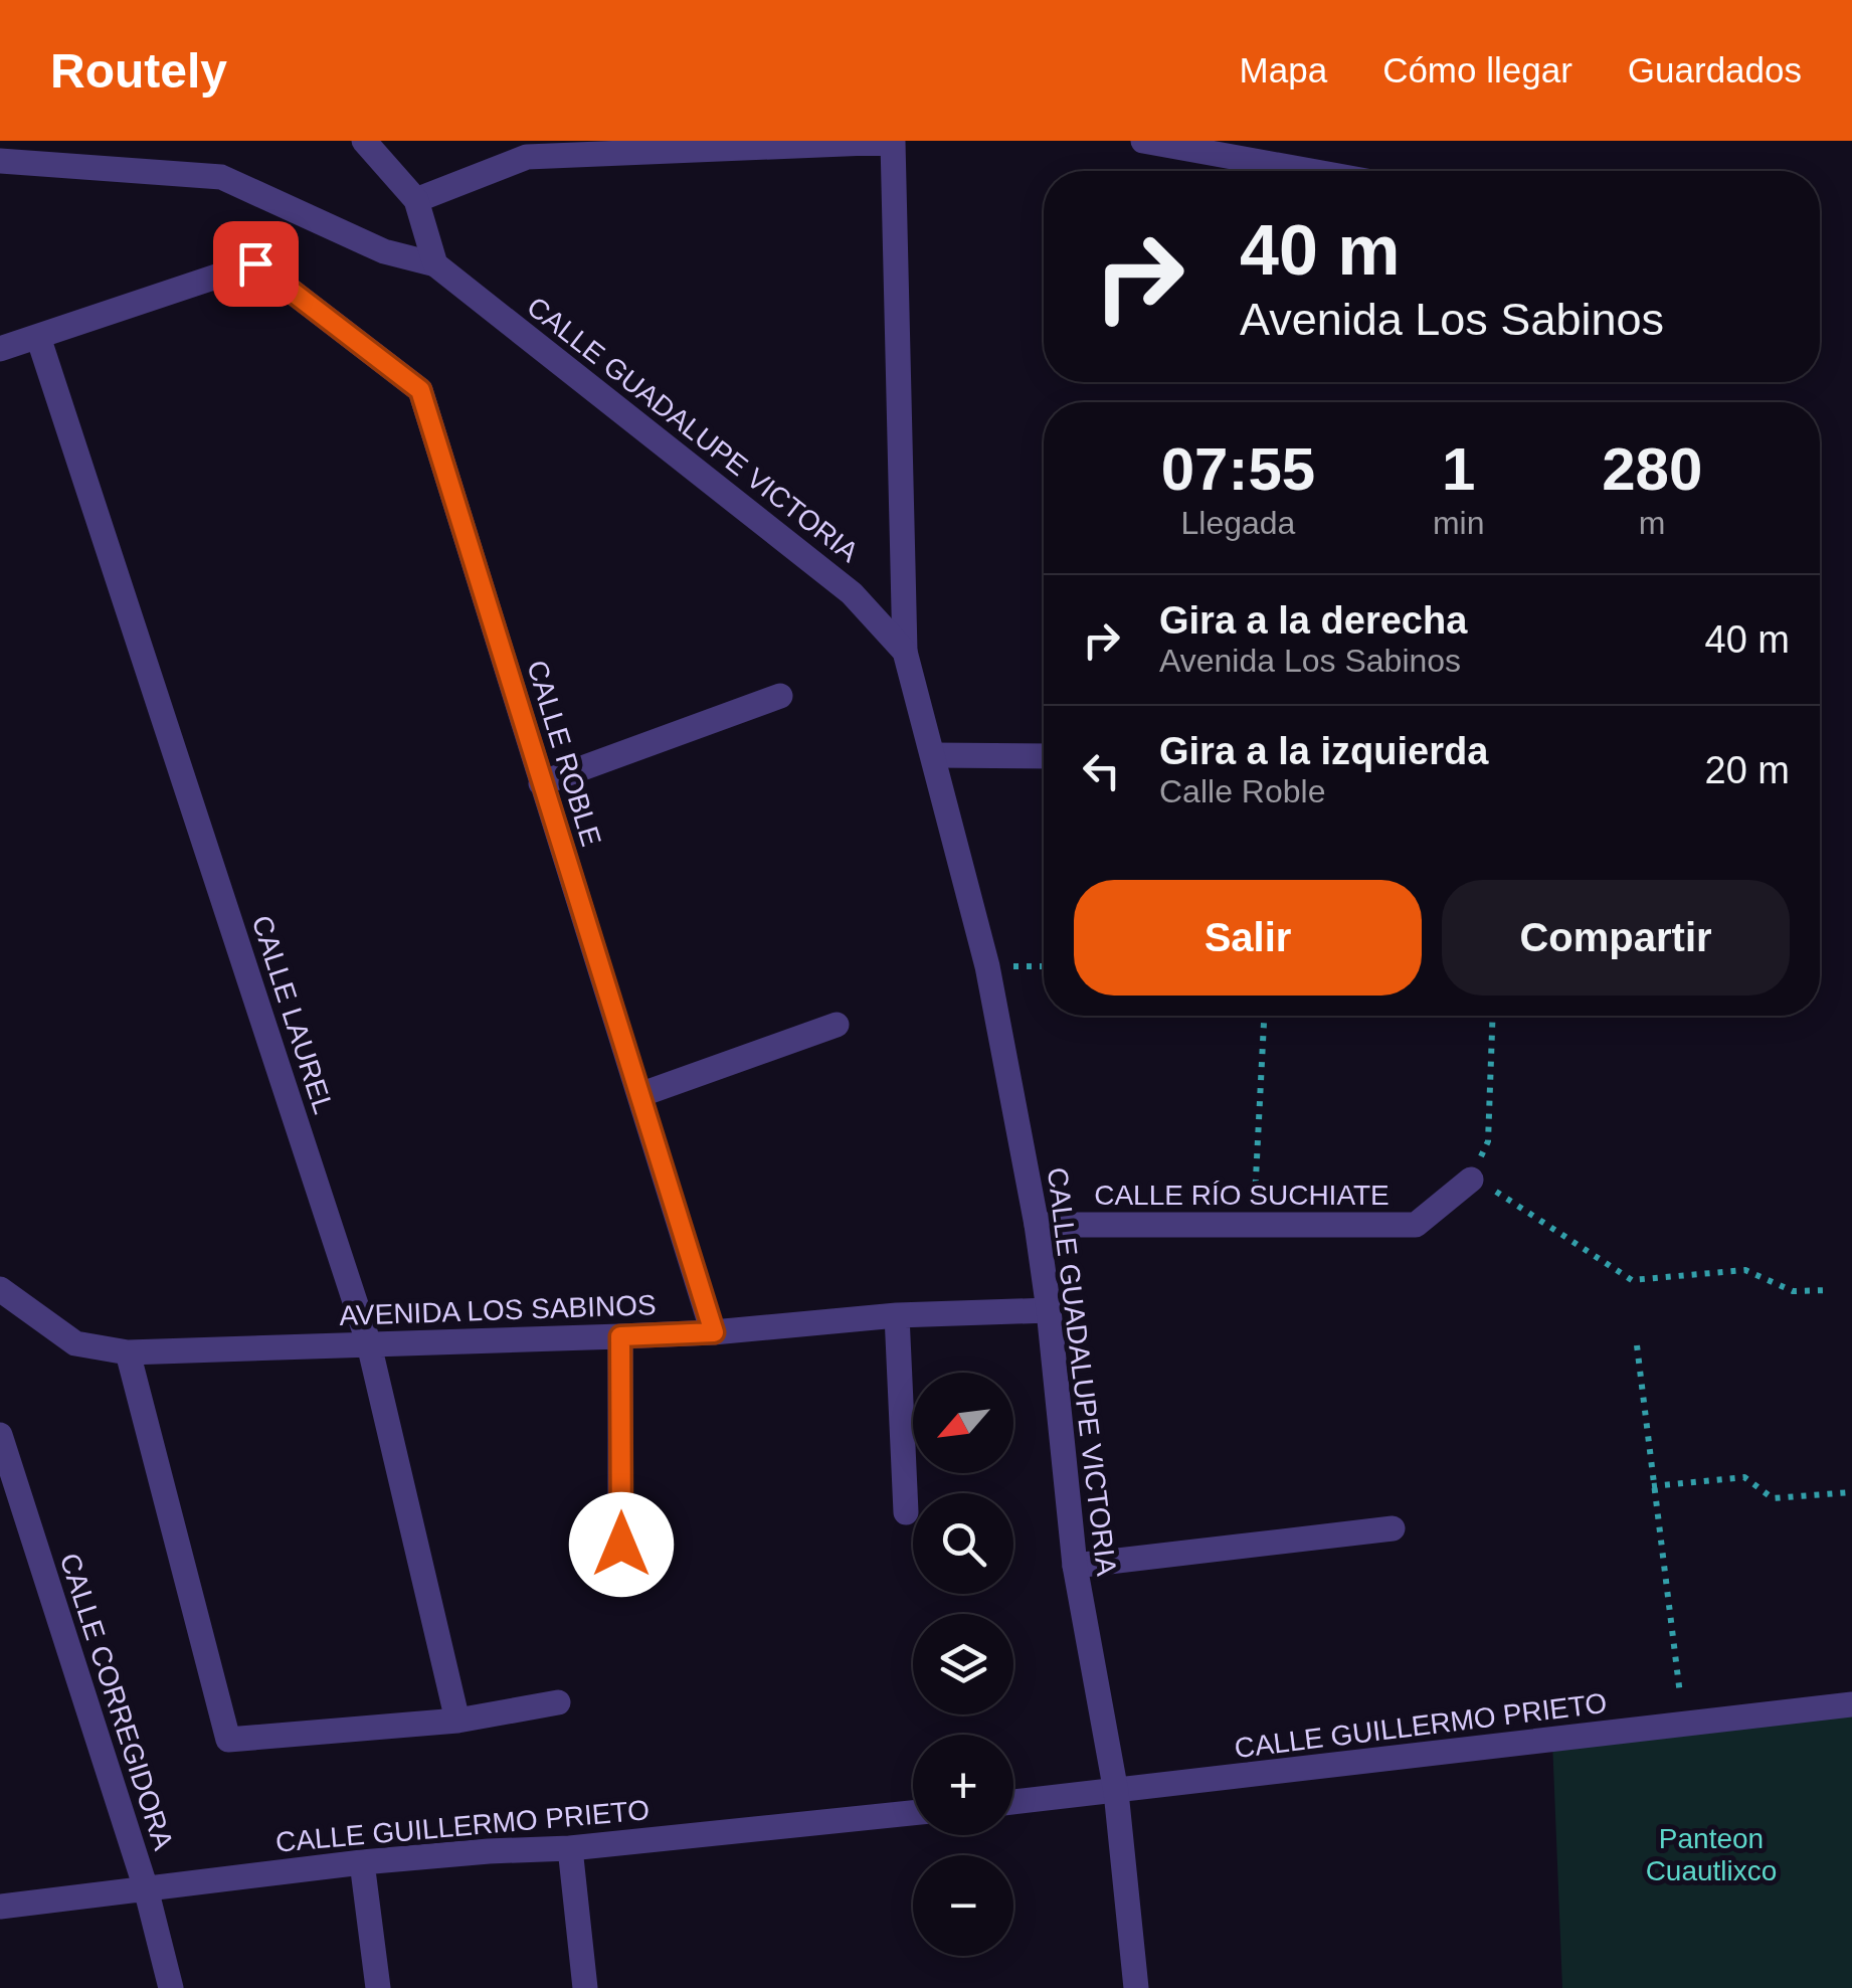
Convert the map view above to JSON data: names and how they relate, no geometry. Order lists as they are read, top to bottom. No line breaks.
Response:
{"streets":{"street":["CALLE GUADALUPE VICTORIA","CALLE ROBLE","CALLE LAUREL","CALLE RÍO SUCHIATE","AVENIDA LOS SABINOS","CALLE CORREGIDORA","CALLE GUILLERMO PRIETO"]},"crossings":[["CALLE GUADALUPE VICTORIA","CALLE RÍO SUCHIATE"],["CALLE GUADALUPE VICTORIA","AVENIDA LOS SABINOS"],["CALLE GUADALUPE VICTORIA","CALLE GUILLERMO PRIETO"],["CALLE ROBLE","CALLE LAUREL"],["CALLE ROBLE","AVENIDA LOS SABINOS"],["CALLE LAUREL","AVENIDA LOS SABINOS"],["CALLE CORREGIDORA","CALLE GUILLERMO PRIETO"]],"parks":["Panteon Cuautlixco"],"north":"bottom left","page":{"header":"Routely","nav":["Mapa","Cómo llegar","Guardados"],"turn":["40 m","Avenida Los Sabinos"],"eta":["07:55","Llegada","1","min","280","m"],"list":[{"name":"Gira a la derecha","note":"Avenida Los Sabinos","value":"40 m"},{"name":"Gira a la izquierda","note":"Calle Roble","value":"20 m"}],"buttons":["Salir","Compartir"],"map_buttons":["+","−"]}}
